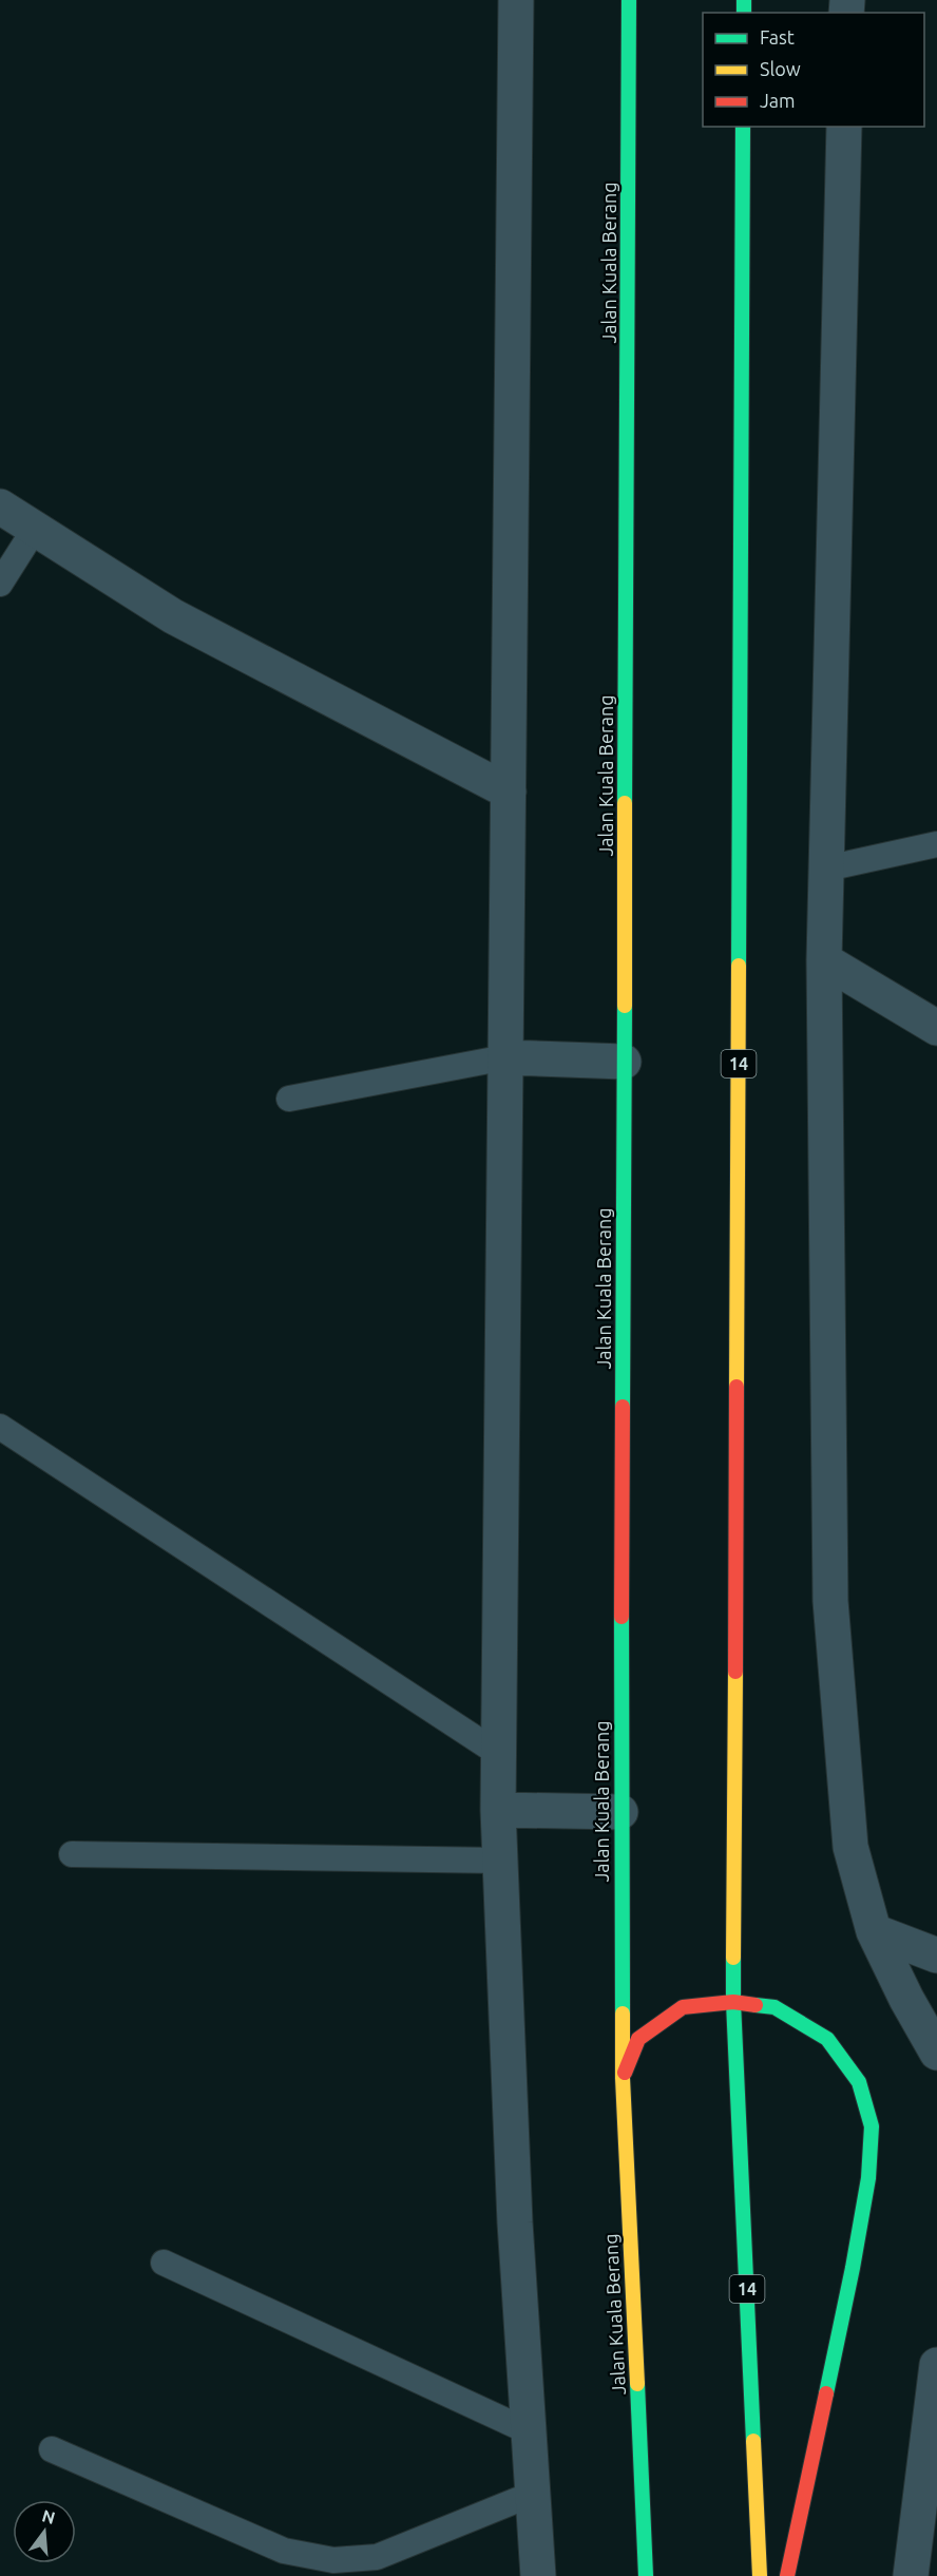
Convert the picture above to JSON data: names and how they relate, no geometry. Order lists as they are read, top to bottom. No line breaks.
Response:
{"streets":{"highway":["Jalan Kuala Berang","14"]},"legend":["Fast","Slow","Jam"],"north":"top"}
